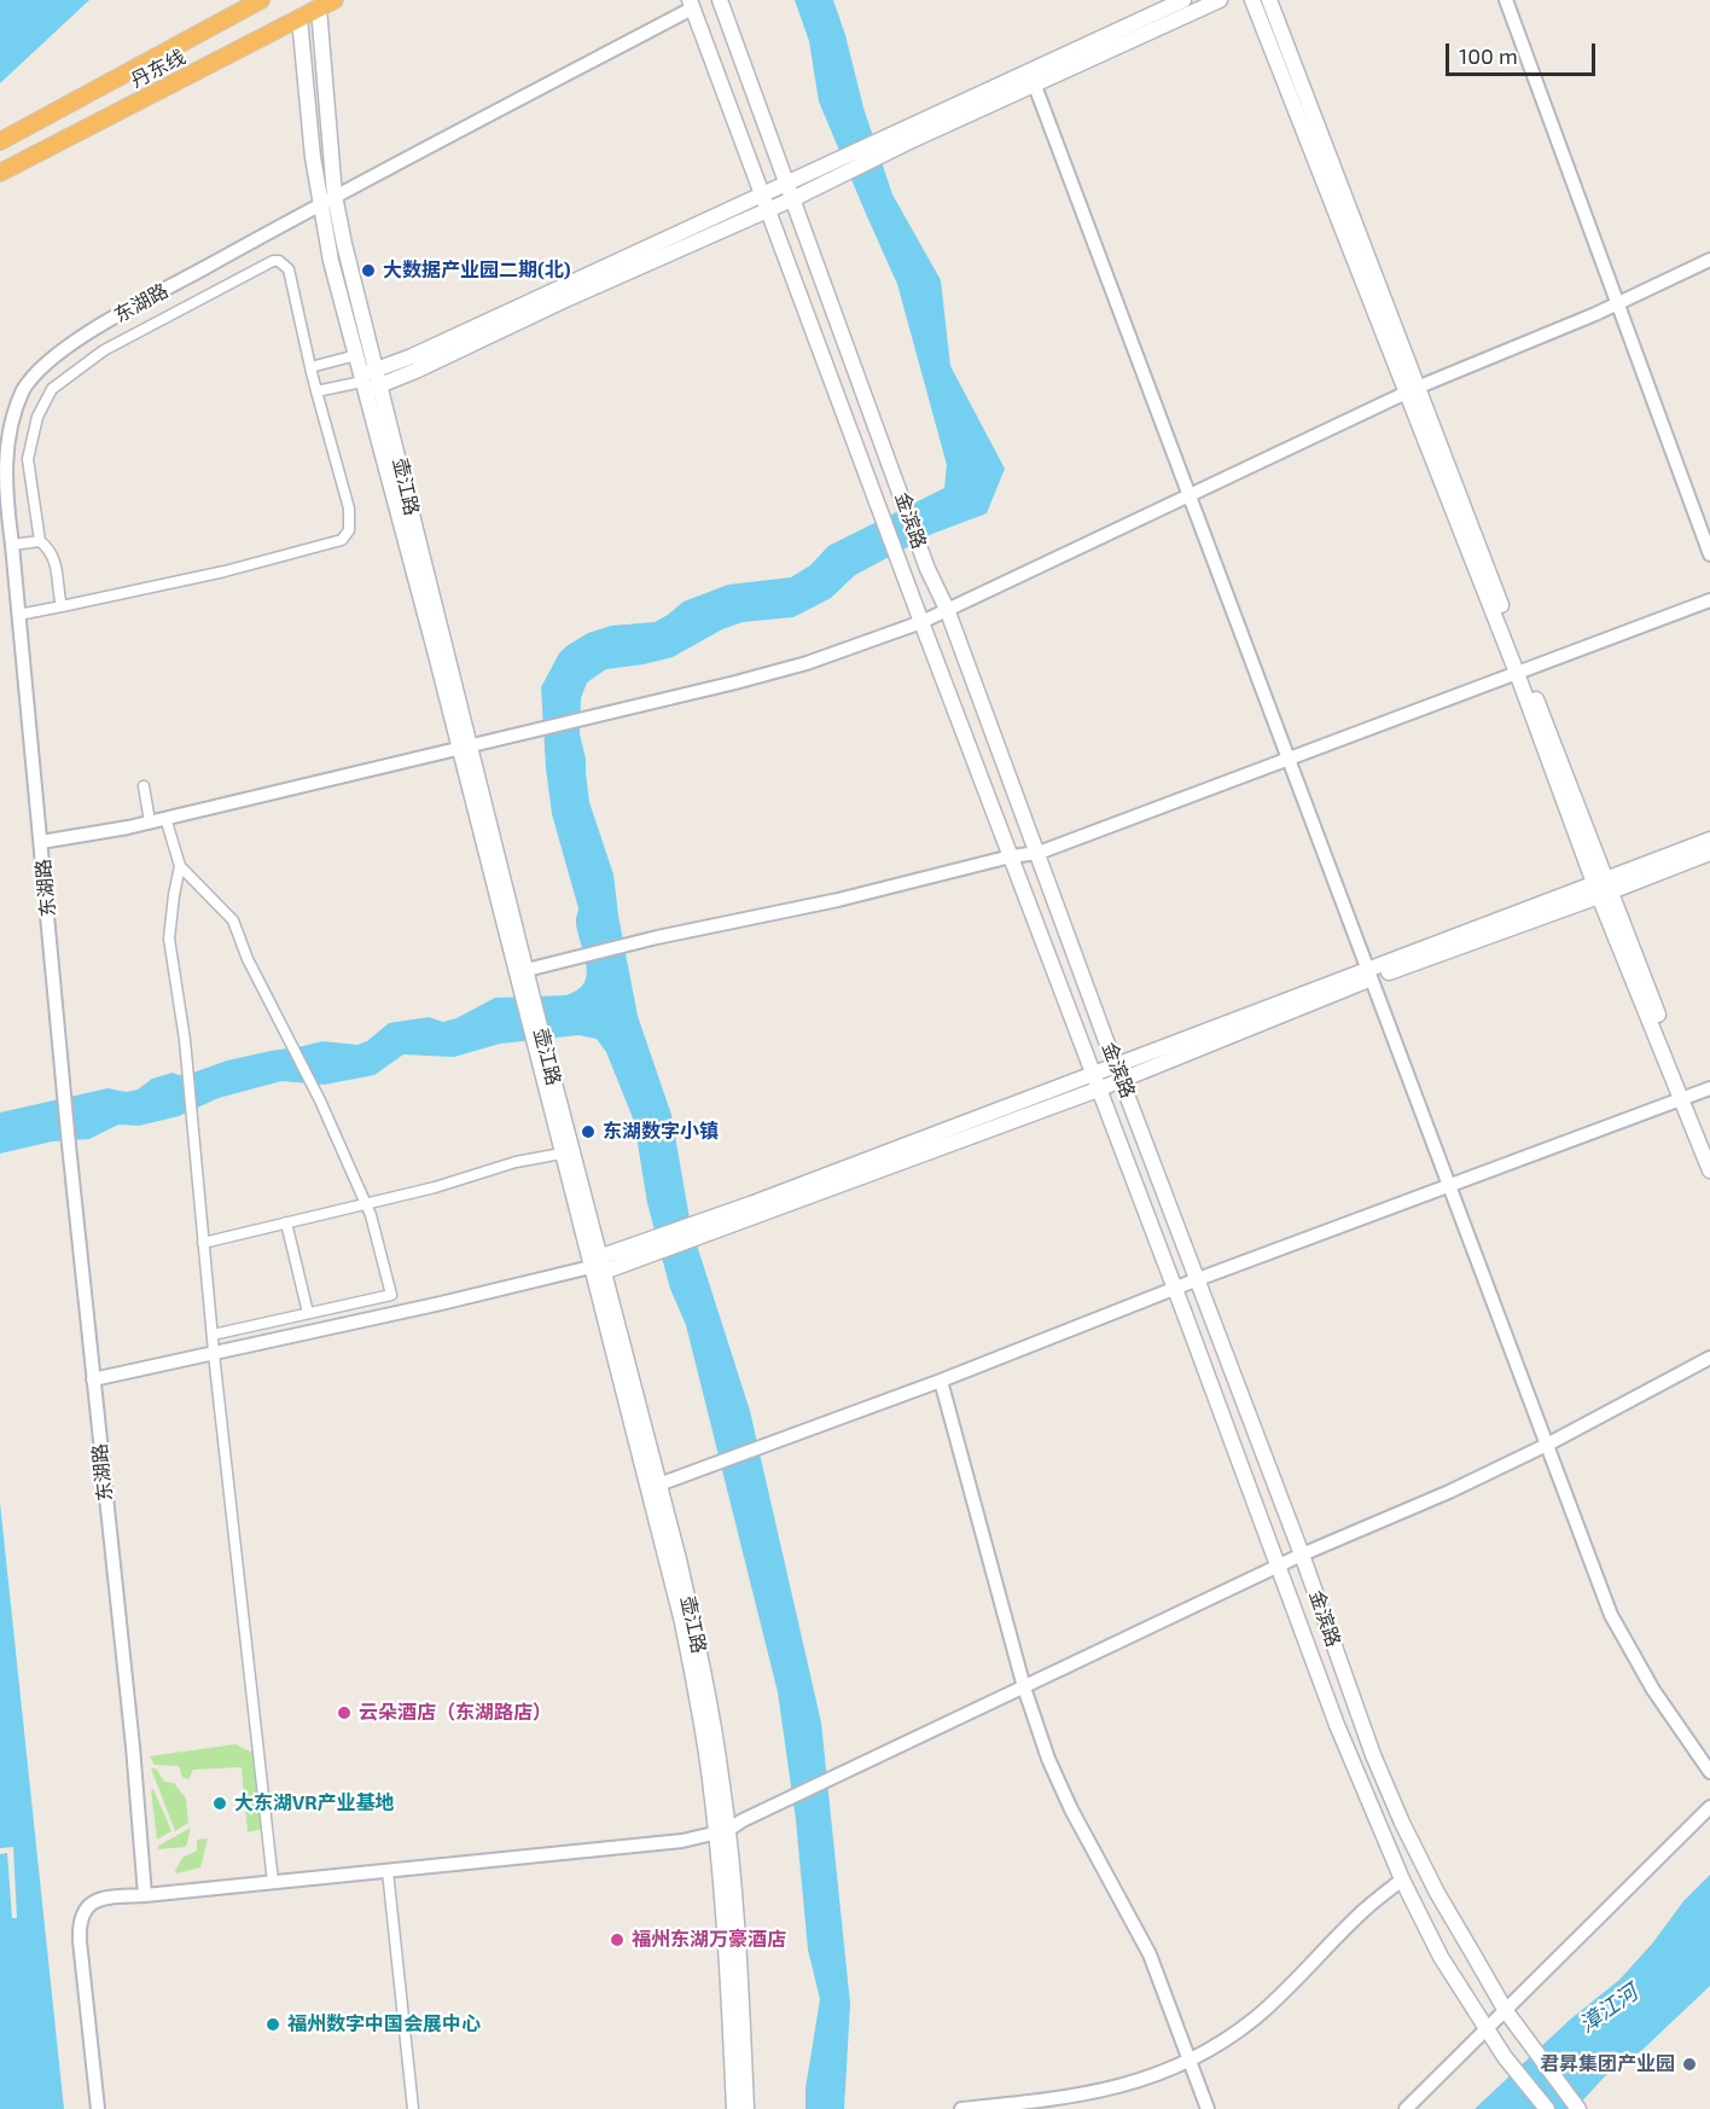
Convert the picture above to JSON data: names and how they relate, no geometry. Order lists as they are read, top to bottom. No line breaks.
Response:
{"streets":{"highway":["丹东线"],"main road":["壶江路","金滨路"],"street":["东湖路"]},"crossings":[["丹东线","壶江路"],["东湖路","壶江路"],["东湖路","金滨路"]],"water":["漳江河"],"places":["大数据产业园二期(北)","东湖数字小镇","云朵酒店（东湖路店）","大东湖VR产业基地","福州东湖万豪酒店","福州数字中国会展中心","君昇集团产业园"],"scale_bar":"100 m"}
